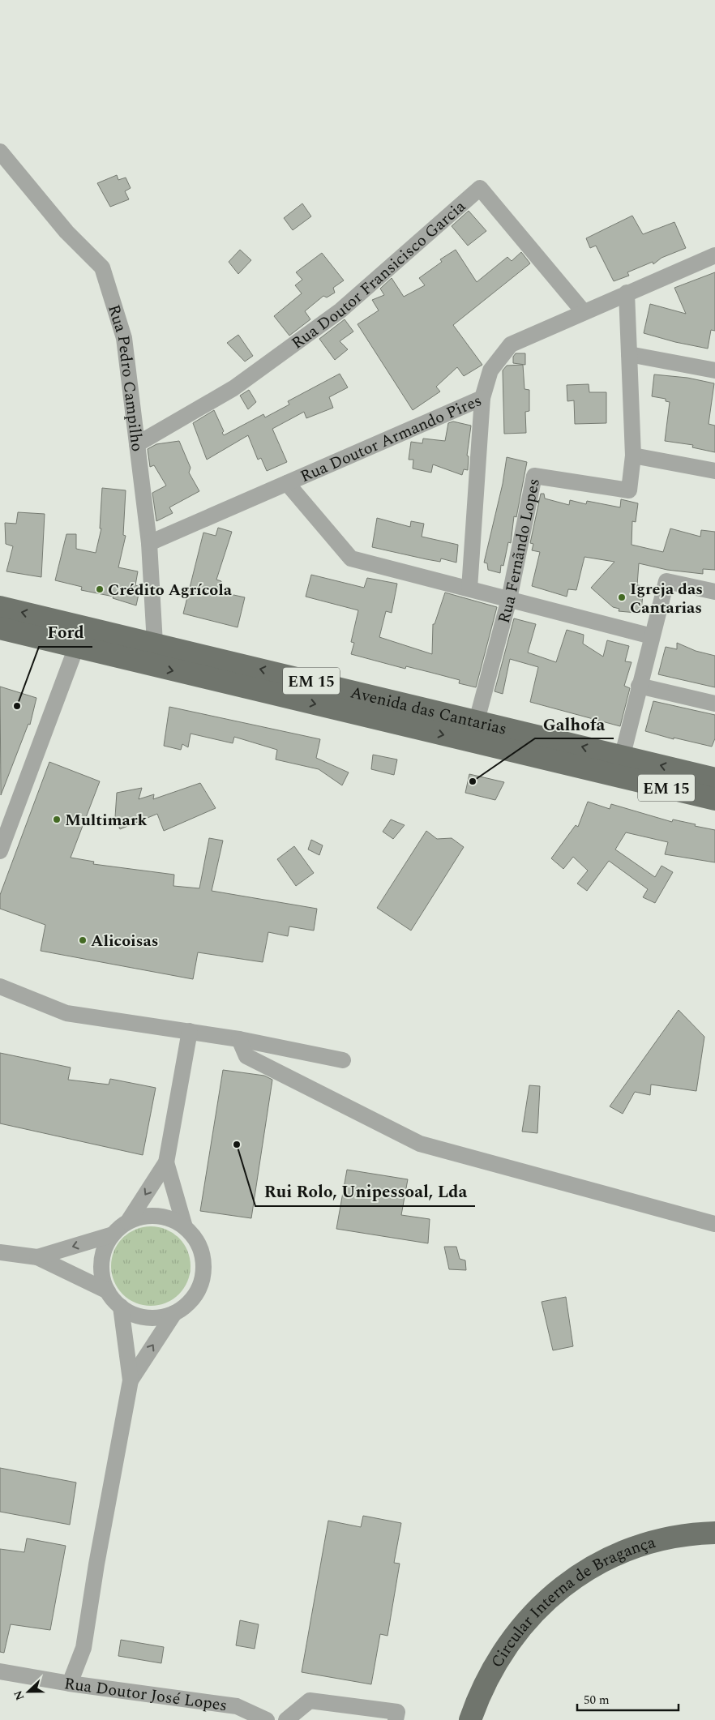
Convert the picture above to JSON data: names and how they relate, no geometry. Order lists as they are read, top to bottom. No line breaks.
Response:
{"streets":{"main road":["EM 15","Avenida das Cantarias","Circular Interna de Bragança"],"street":["Rua Doutor Fransicisco Garcia","Rua Pedro Campilho","Rua Doutor Armando Pires","Rua Fernãndo Lopes","Rua Doutor José Lopes"]},"crossings":[["Rua Doutor Fransicisco Garcia","Rua Pedro Campilho"],["Rua Doutor Fransicisco Garcia","Rua Doutor Armando Pires"],["Rua Pedro Campilho","Rua Doutor Armando Pires"],["Rua Pedro Campilho","Avenida das Cantarias"],["Rua Doutor Armando Pires","Rua Fernãndo Lopes"],["Rua Fernãndo Lopes","Avenida das Cantarias"]],"places":["Crédito Agrícola","Igreja das Cantarias","Ford","Galhofa","Multimark","Alicoisas","Rui Rolo, Unipessoal, Lda"],"scale_bar":"50 m","north":"left"}
